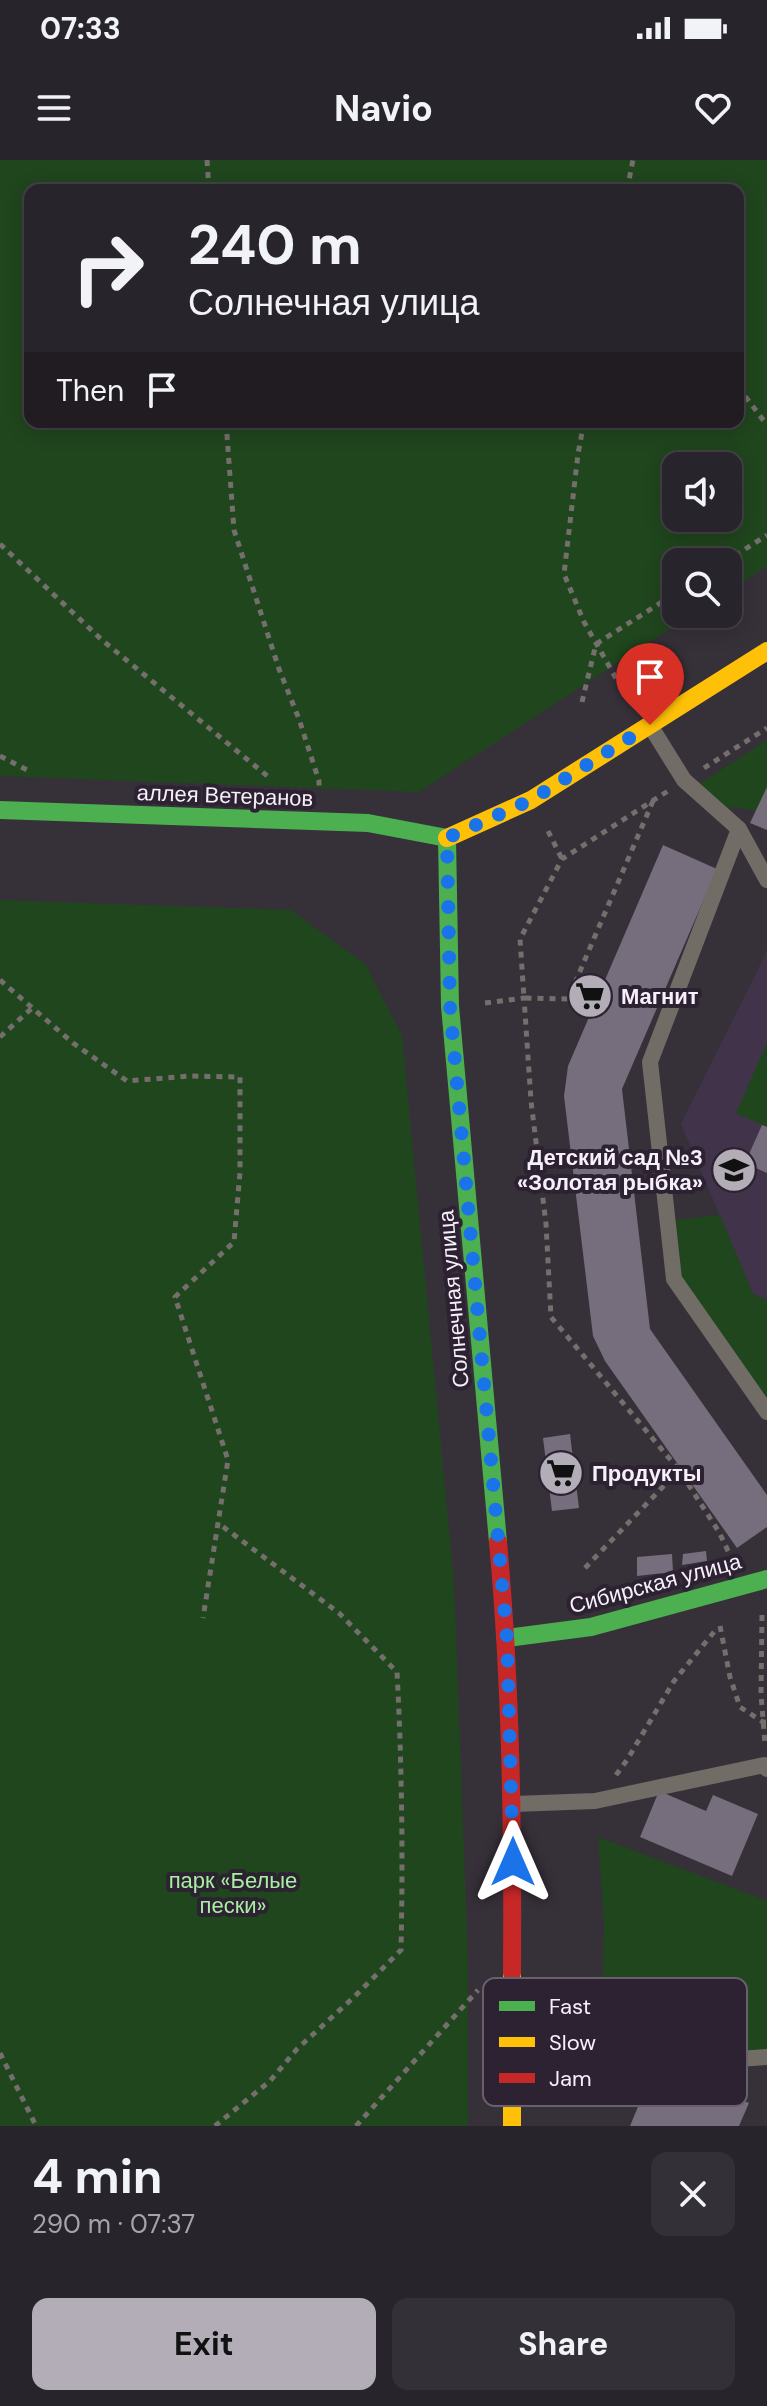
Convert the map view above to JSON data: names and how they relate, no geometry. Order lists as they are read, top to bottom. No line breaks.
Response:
{"streets":{"street":["аллея Ветеранов","Солнечная улица","Сибирская улица"]},"crossings":[["аллея Ветеранов","Солнечная улица"],["Солнечная улица","Сибирская улица"]],"parks":["парк «Белые пески»"],"places":{"supermarket":["Магнит","Продукты"],"school or university":["Детский сад №3 «Золотая рыбка»"]},"legend":["Fast","Slow","Jam"],"page":{"status":"07:33","header":"Navio","turn":["240 m","Солнечная улица"],"then":"Then","heading":["4 min","290 m · 07:37"],"buttons":["Exit","Share"]}}
